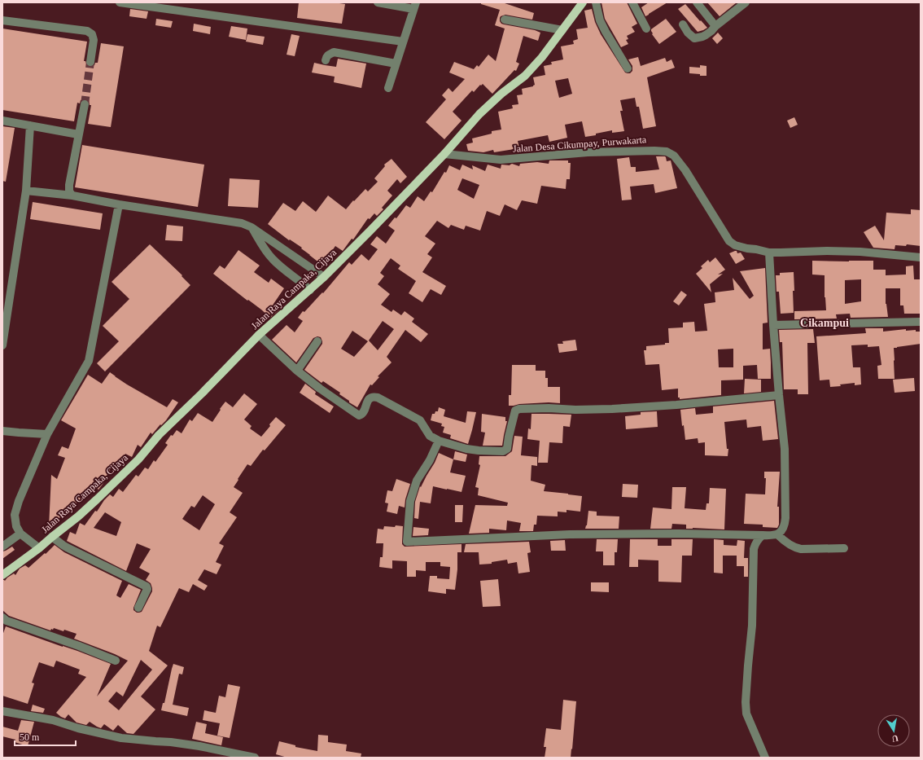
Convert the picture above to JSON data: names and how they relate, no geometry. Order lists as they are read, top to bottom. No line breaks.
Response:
{"streets":{"main road":["Jalan Raya Campaka, Cijaya"],"street":["Jalan Desa Cikumpay, Purwakarta"]},"crossings":[["Jalan Desa Cikumpay, Purwakarta","Jalan Raya Campaka, Cijaya"]],"districts":["Cikampui"],"scale_bar":"50 m","north":"bottom"}
